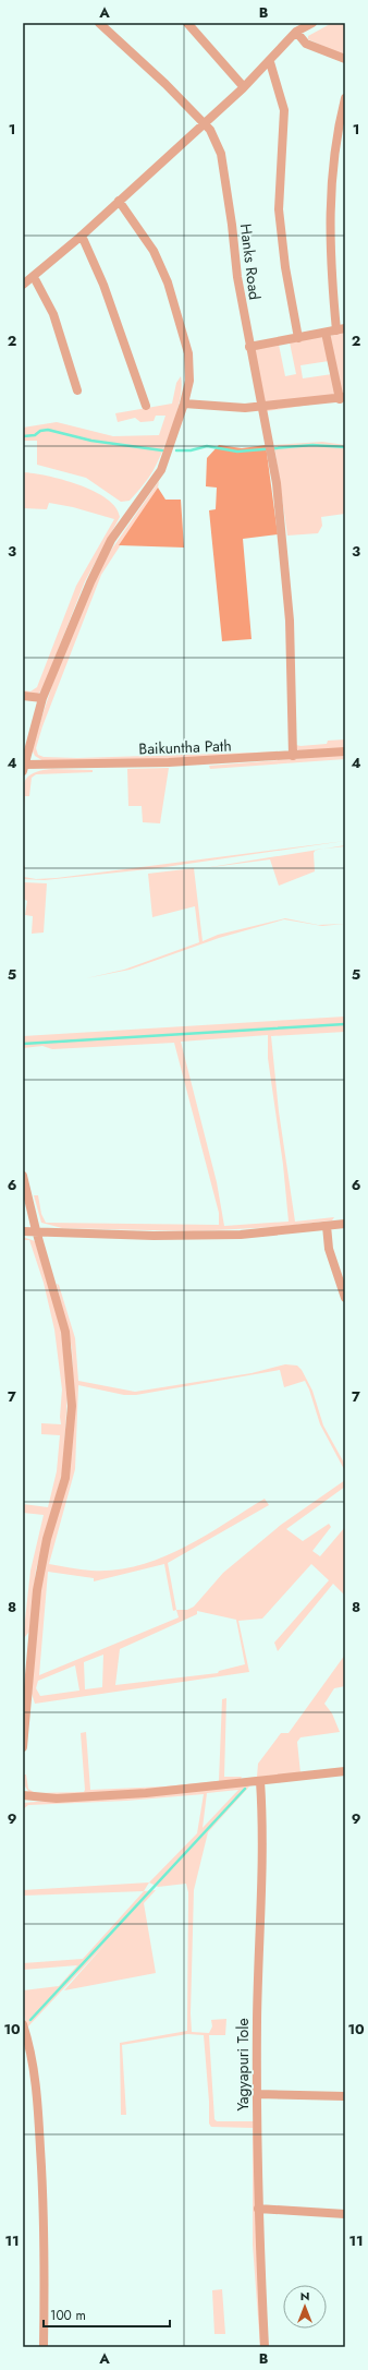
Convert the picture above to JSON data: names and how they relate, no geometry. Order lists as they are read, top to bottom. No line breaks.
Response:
{"streets":{"street":["Hanks Road","Baikuntha Path","Yagyapuri Tole"]},"crossings":[["Hanks Road","Baikuntha Path"]],"scale_bar":"100 m","north":"top","grid":{"columns":["A","B"],"rows":["1","2","3","4","5","6","7","8","9","10","11"]}}
